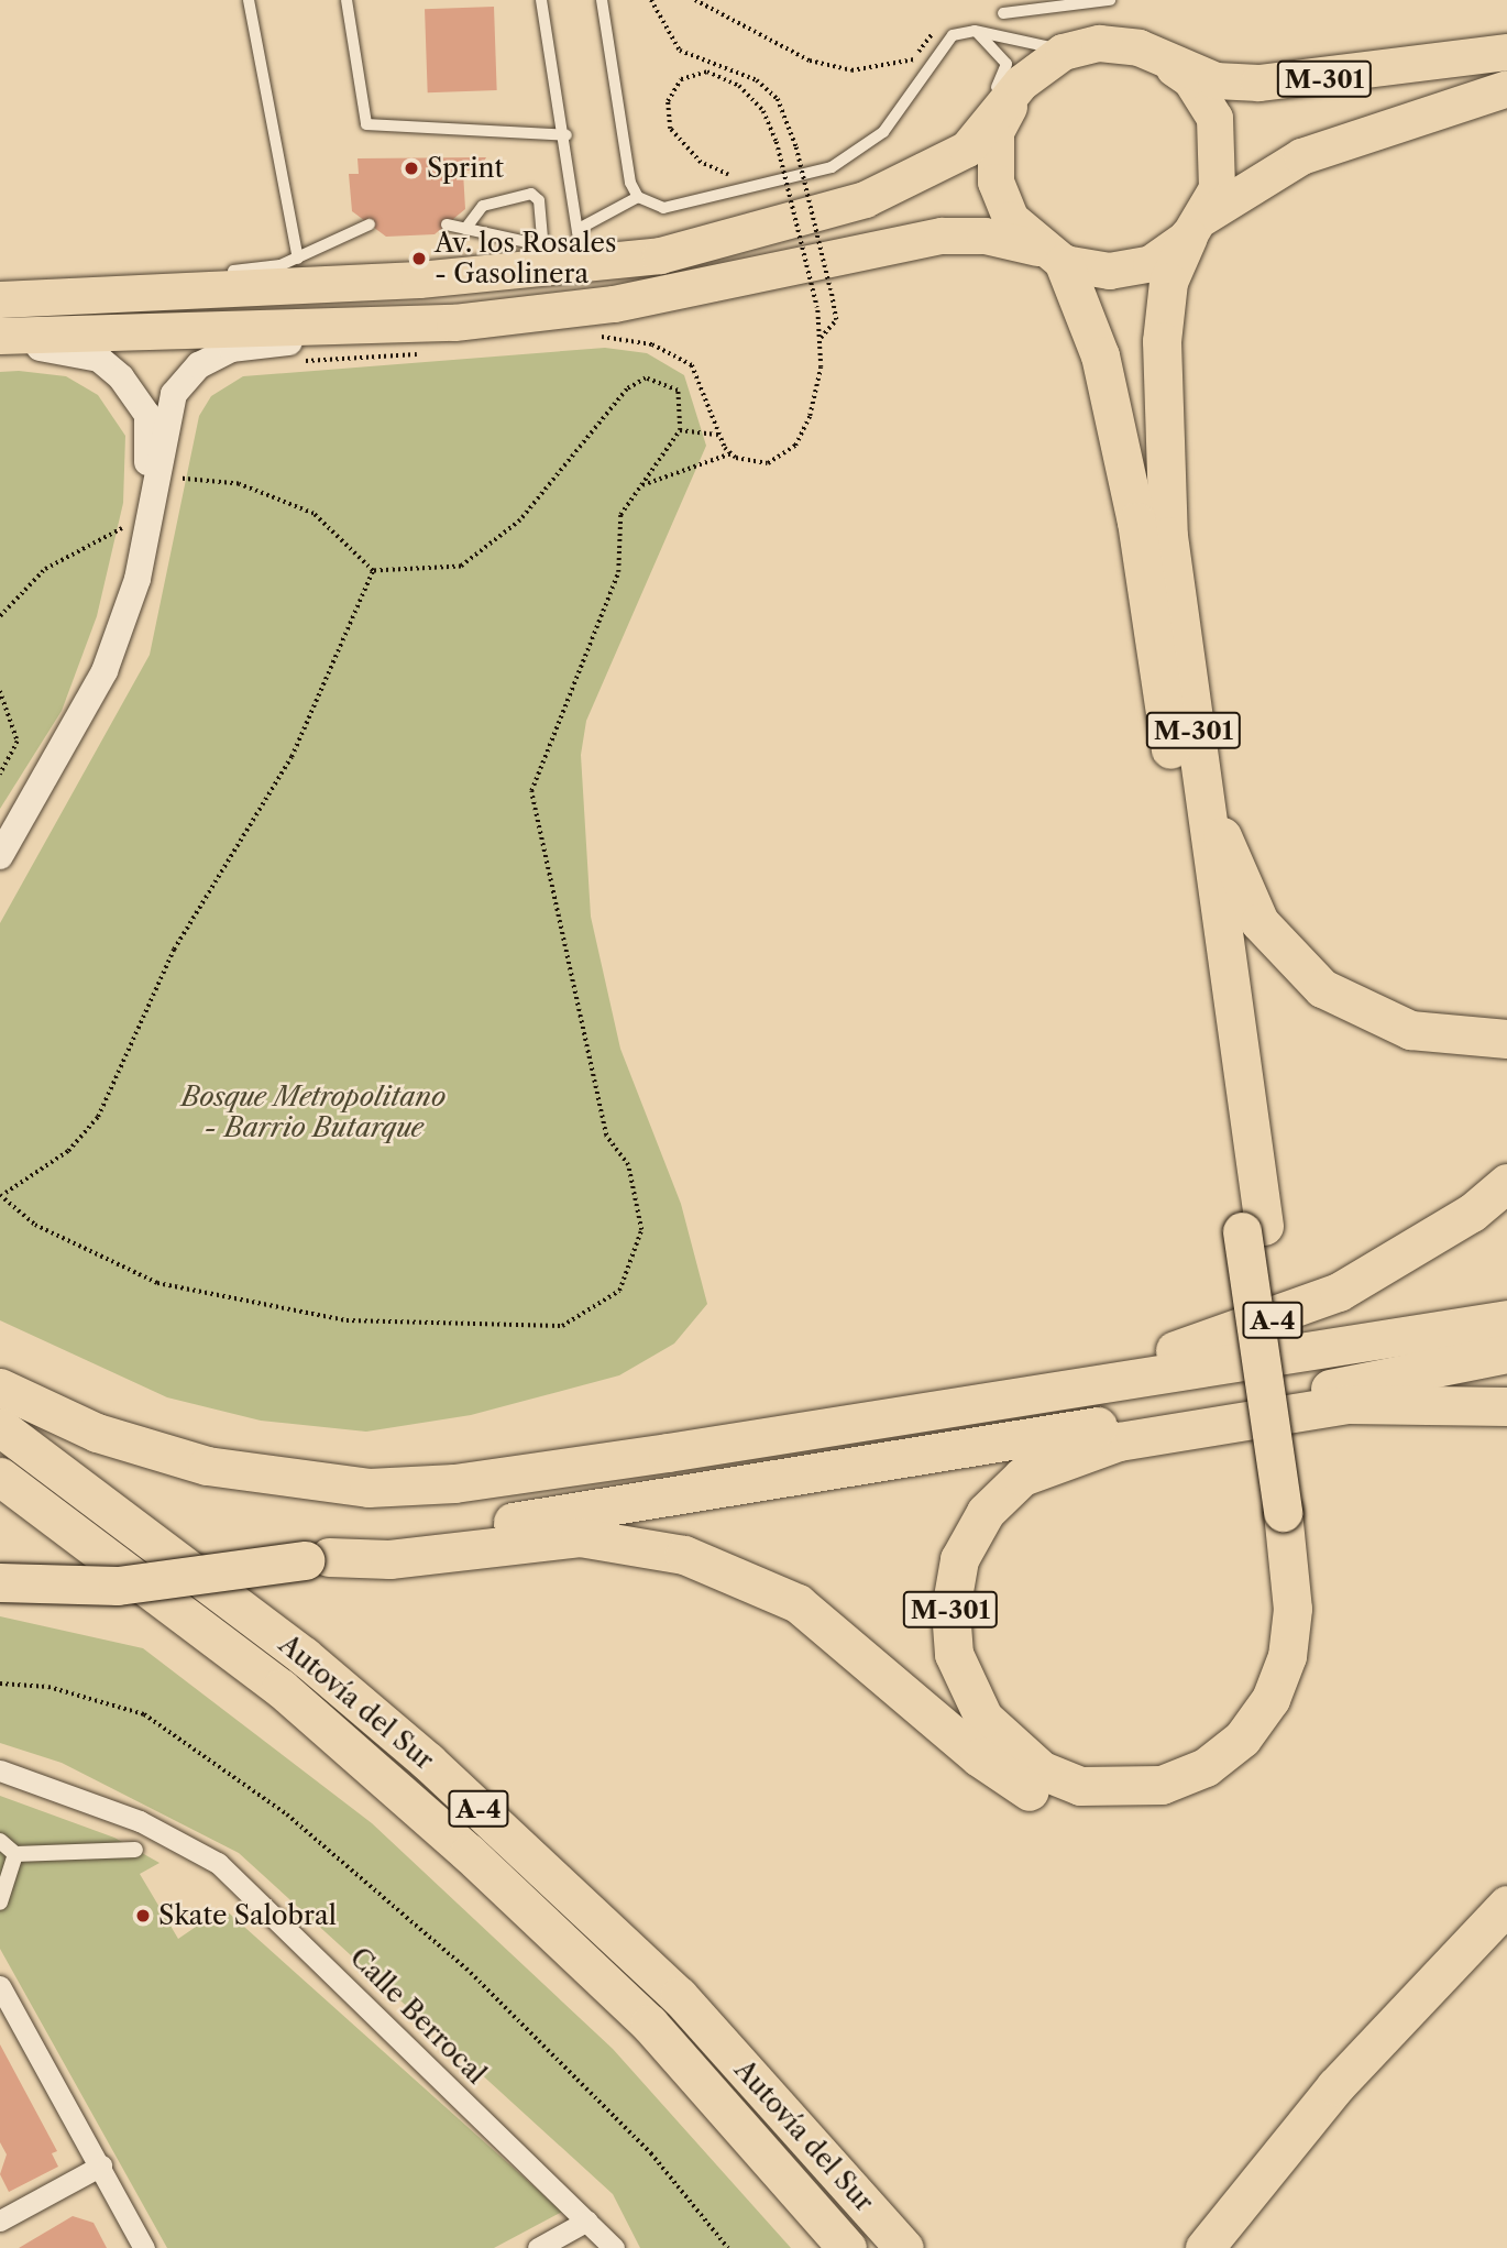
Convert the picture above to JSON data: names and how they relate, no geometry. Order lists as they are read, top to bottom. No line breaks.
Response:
{"streets":{"highway":["M-301","A-4","Autovía del Sur"],"street":["Calle Berrocal"]},"parks":["Bosque Metropolitano - Barrio Butarque"],"places":["Sprint","Av. los Rosales - Gasolinera","Skate Salobral"]}
